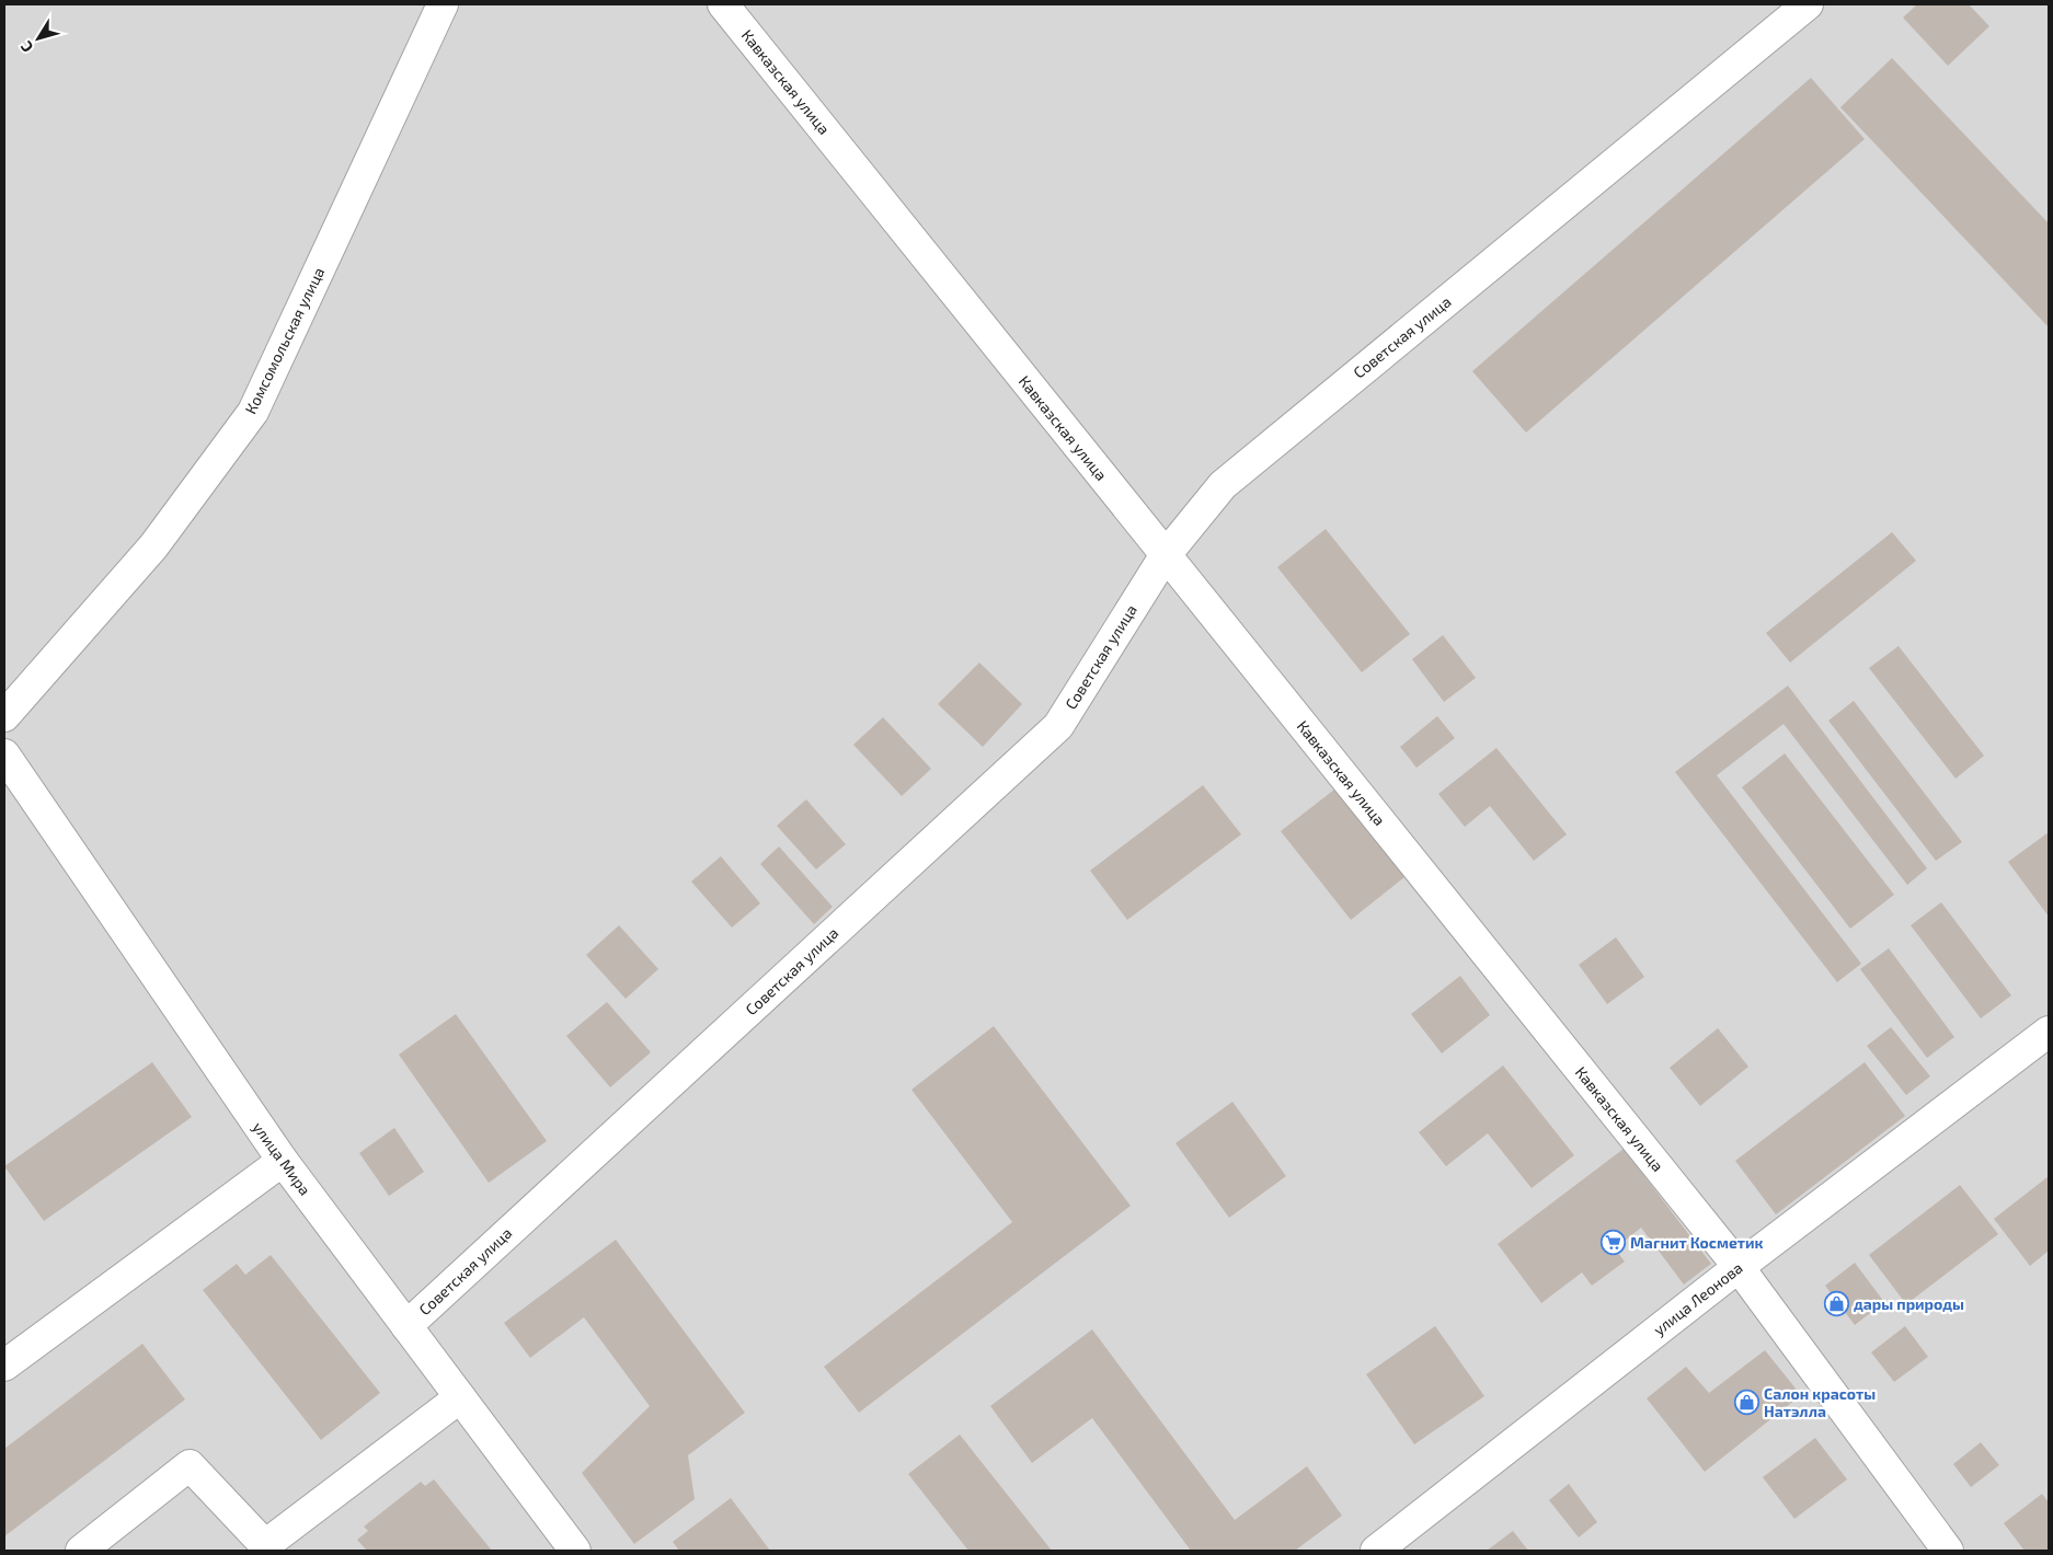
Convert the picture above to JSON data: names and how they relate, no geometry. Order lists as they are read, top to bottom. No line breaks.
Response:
{"streets":{"street":["Кавказская улица","Советская улица","Комсомольская улица","улица Мира","улица Леонова"]},"crossings":[["Кавказская улица","Советская улица"],["Кавказская улица","улица Леонова"],["Советская улица","улица Мира"]],"places":{"supermarket":["Магнит Косметик"],"shop":["дары природы","Салон красоты Натэлла"]},"north":"bottom left"}
